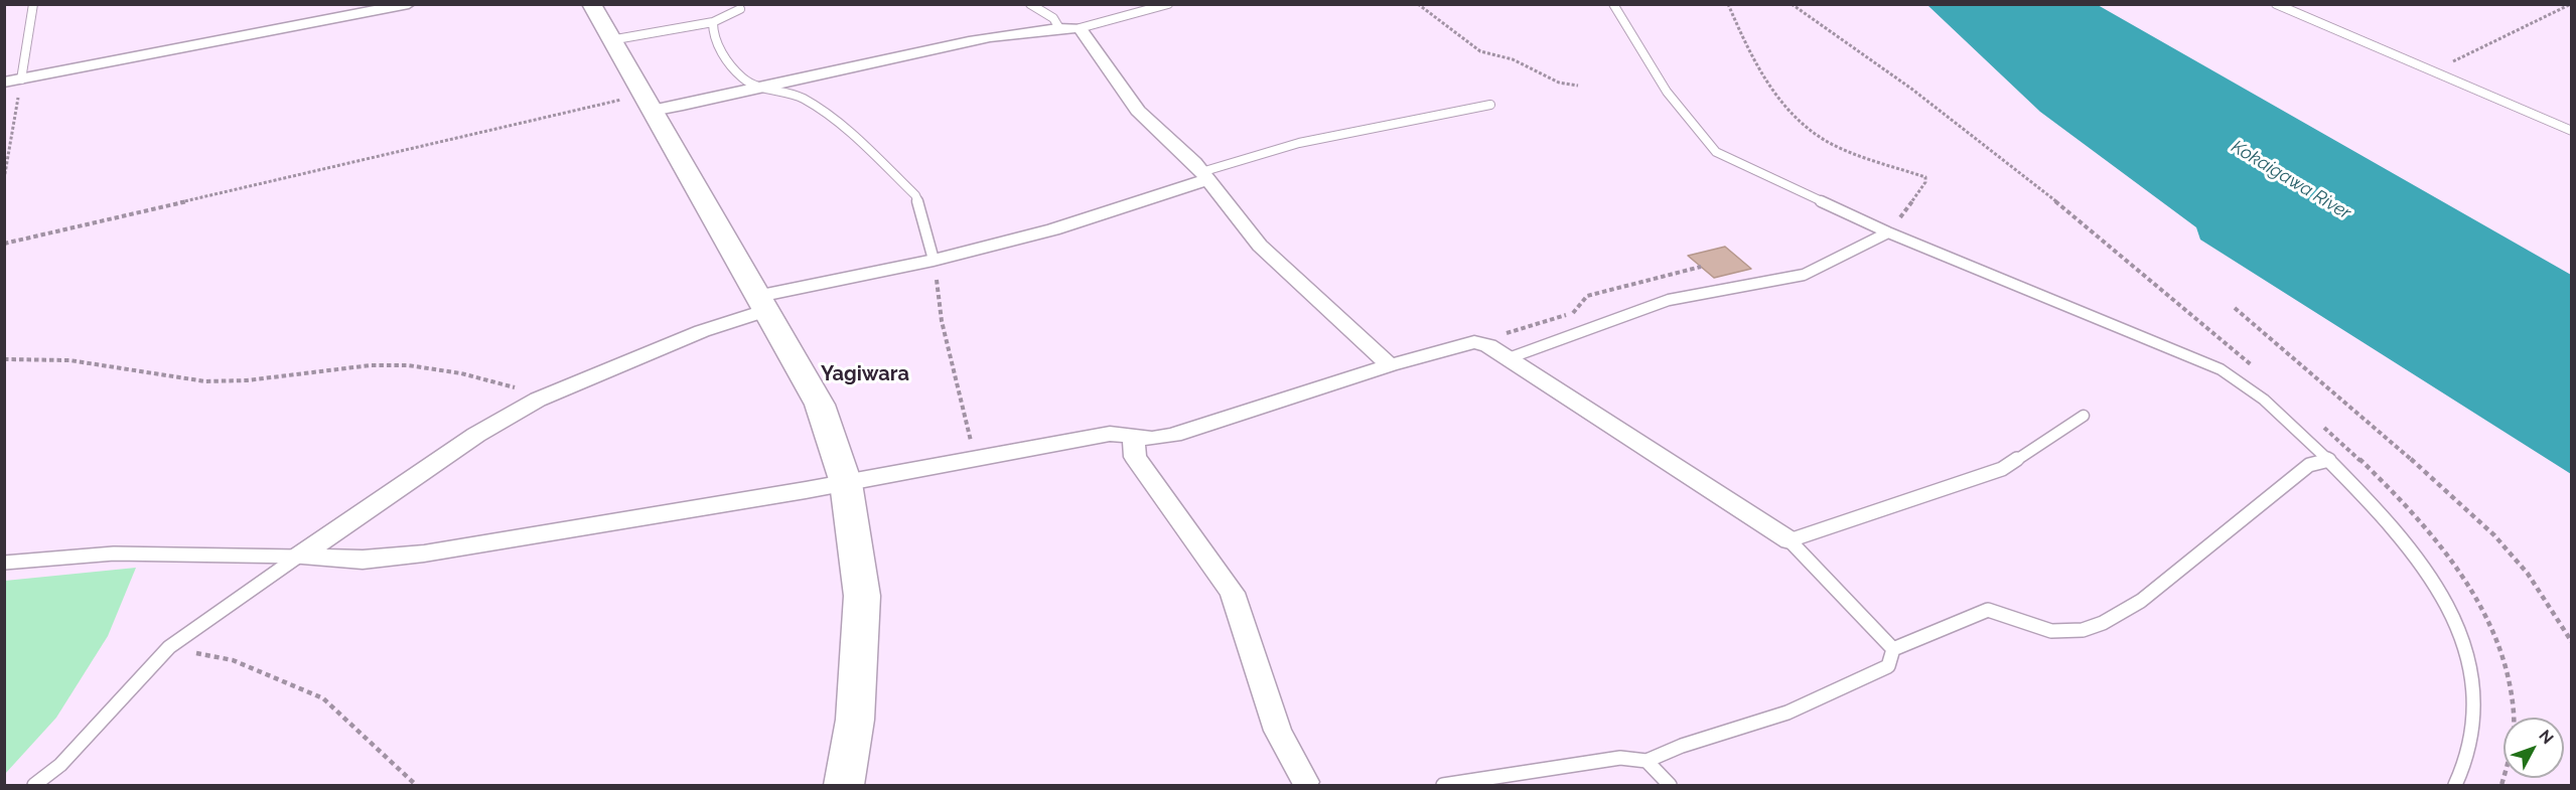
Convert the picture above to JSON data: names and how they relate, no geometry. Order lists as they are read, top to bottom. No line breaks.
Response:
{"districts":["Yagiwara"],"water":["Kokaigawa River"],"north":"top right"}
